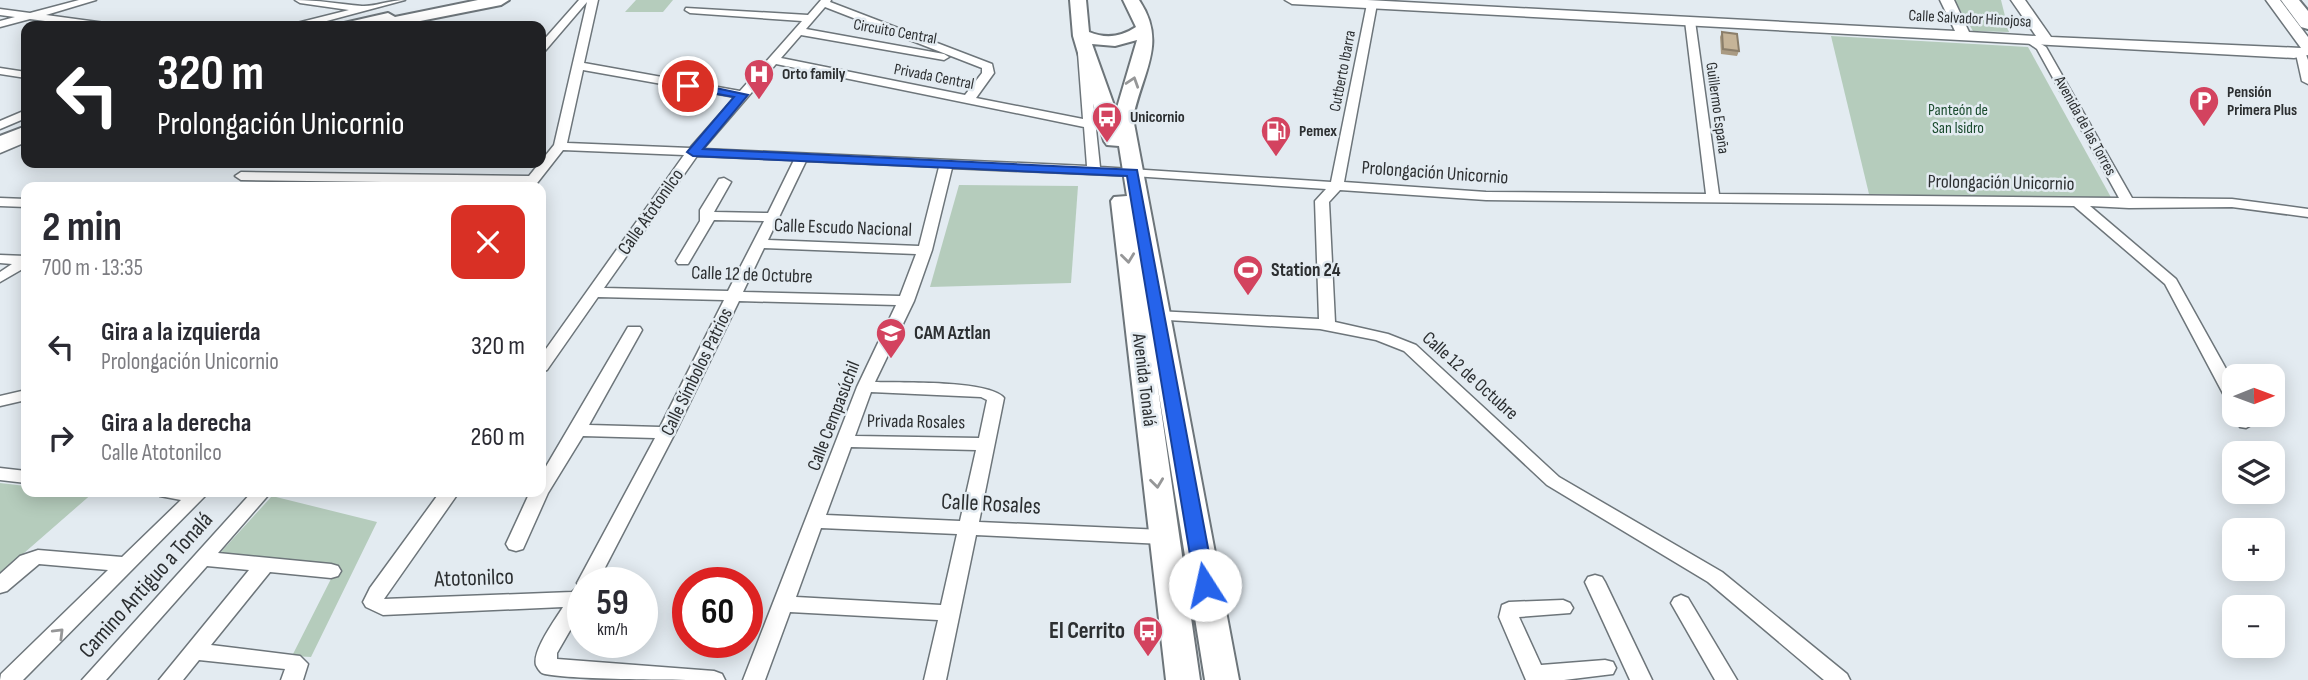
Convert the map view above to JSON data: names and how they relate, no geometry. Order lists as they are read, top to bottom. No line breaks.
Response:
{"streets":{"main road":["Avenida Tonalá"],"street":["Calle Salvador Hinojosa","Circuito Central","Cutberto Ibarra","Privada Central","Guillermo España","Avenida de las Torres","Prolongación Unicornio","Calle Atotonilco","Calle Escudo Nacional","Calle 12 de Octubre","Calle Símbolos Patrios","Calle Cempasúchil","Privada Rosales","Calle Rosales","Atotonilco","Camino Antiguo a Tonalá"]},"crossings":[["Calle Salvador Hinojosa","Cutberto Ibarra"],["Calle Salvador Hinojosa","Guillermo España"],["Calle Salvador Hinojosa","Avenida de las Torres"],["Circuito Central","Calle Atotonilco"],["Cutberto Ibarra","Prolongación Unicornio"],["Cutberto Ibarra","Calle 12 de Octubre"],["Privada Central","Calle Atotonilco"],["Guillermo España","Prolongación Unicornio"],["Avenida de las Torres","Prolongación Unicornio"],["Prolongación Unicornio","Calle Atotonilco"],["Prolongación Unicornio","Calle Símbolos Patrios"],["Prolongación Unicornio","Avenida Tonalá"],["Prolongación Unicornio","Calle Cempasúchil"],["Calle Atotonilco","Calle 12 de Octubre"],["Calle Escudo Nacional","Calle Símbolos Patrios"],["Calle Escudo Nacional","Calle Cempasúchil"],["Calle 12 de Octubre","Calle Símbolos Patrios"],["Calle 12 de Octubre","Avenida Tonalá"],["Calle 12 de Octubre","Calle Cempasúchil"],["Avenida Tonalá","Calle Rosales"],["Calle Cempasúchil","Privada Rosales"],["Calle Cempasúchil","Calle Rosales"]],"parks":["Panteón de San Isidro"],"places":{"hospital":["Orto family"],"parking":["Pensión Primera Plus"],"bus stop":["Unicornio","El Cerrito"],"fuel station":["Pemex"],"sports":["Station 24"],"school or university":["CAM Aztlan"]},"north":"right","page":{"turn":["320 m","Prolongación Unicornio"],"heading":["2 min","700 m · 13:35"],"list":[{"name":"Gira a la izquierda","note":"Prolongación Unicornio","value":"320 m"},{"name":"Gira a la derecha","note":"Calle Atotonilco","value":"260 m"}],"map_buttons":["+","−"],"speed":"59 km/h","limit":"60"}}
